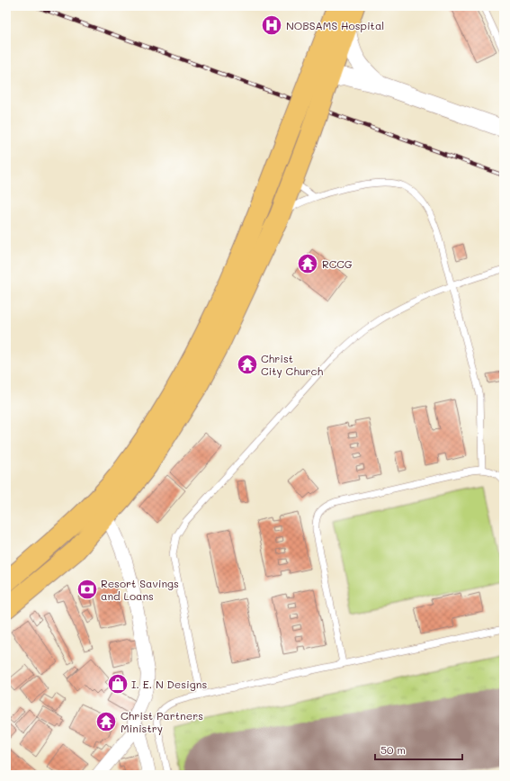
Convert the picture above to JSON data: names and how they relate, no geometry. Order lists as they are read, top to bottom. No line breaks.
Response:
{"places":{"hospital":["NOBSAMS Hospital"],"temple":["RCCG","Christ City Church","Christ Partners Ministry"],"bank":["Resort Savings and Loans"],"shop":["I. E. N Designs"]},"scale_bar":"50 m"}
